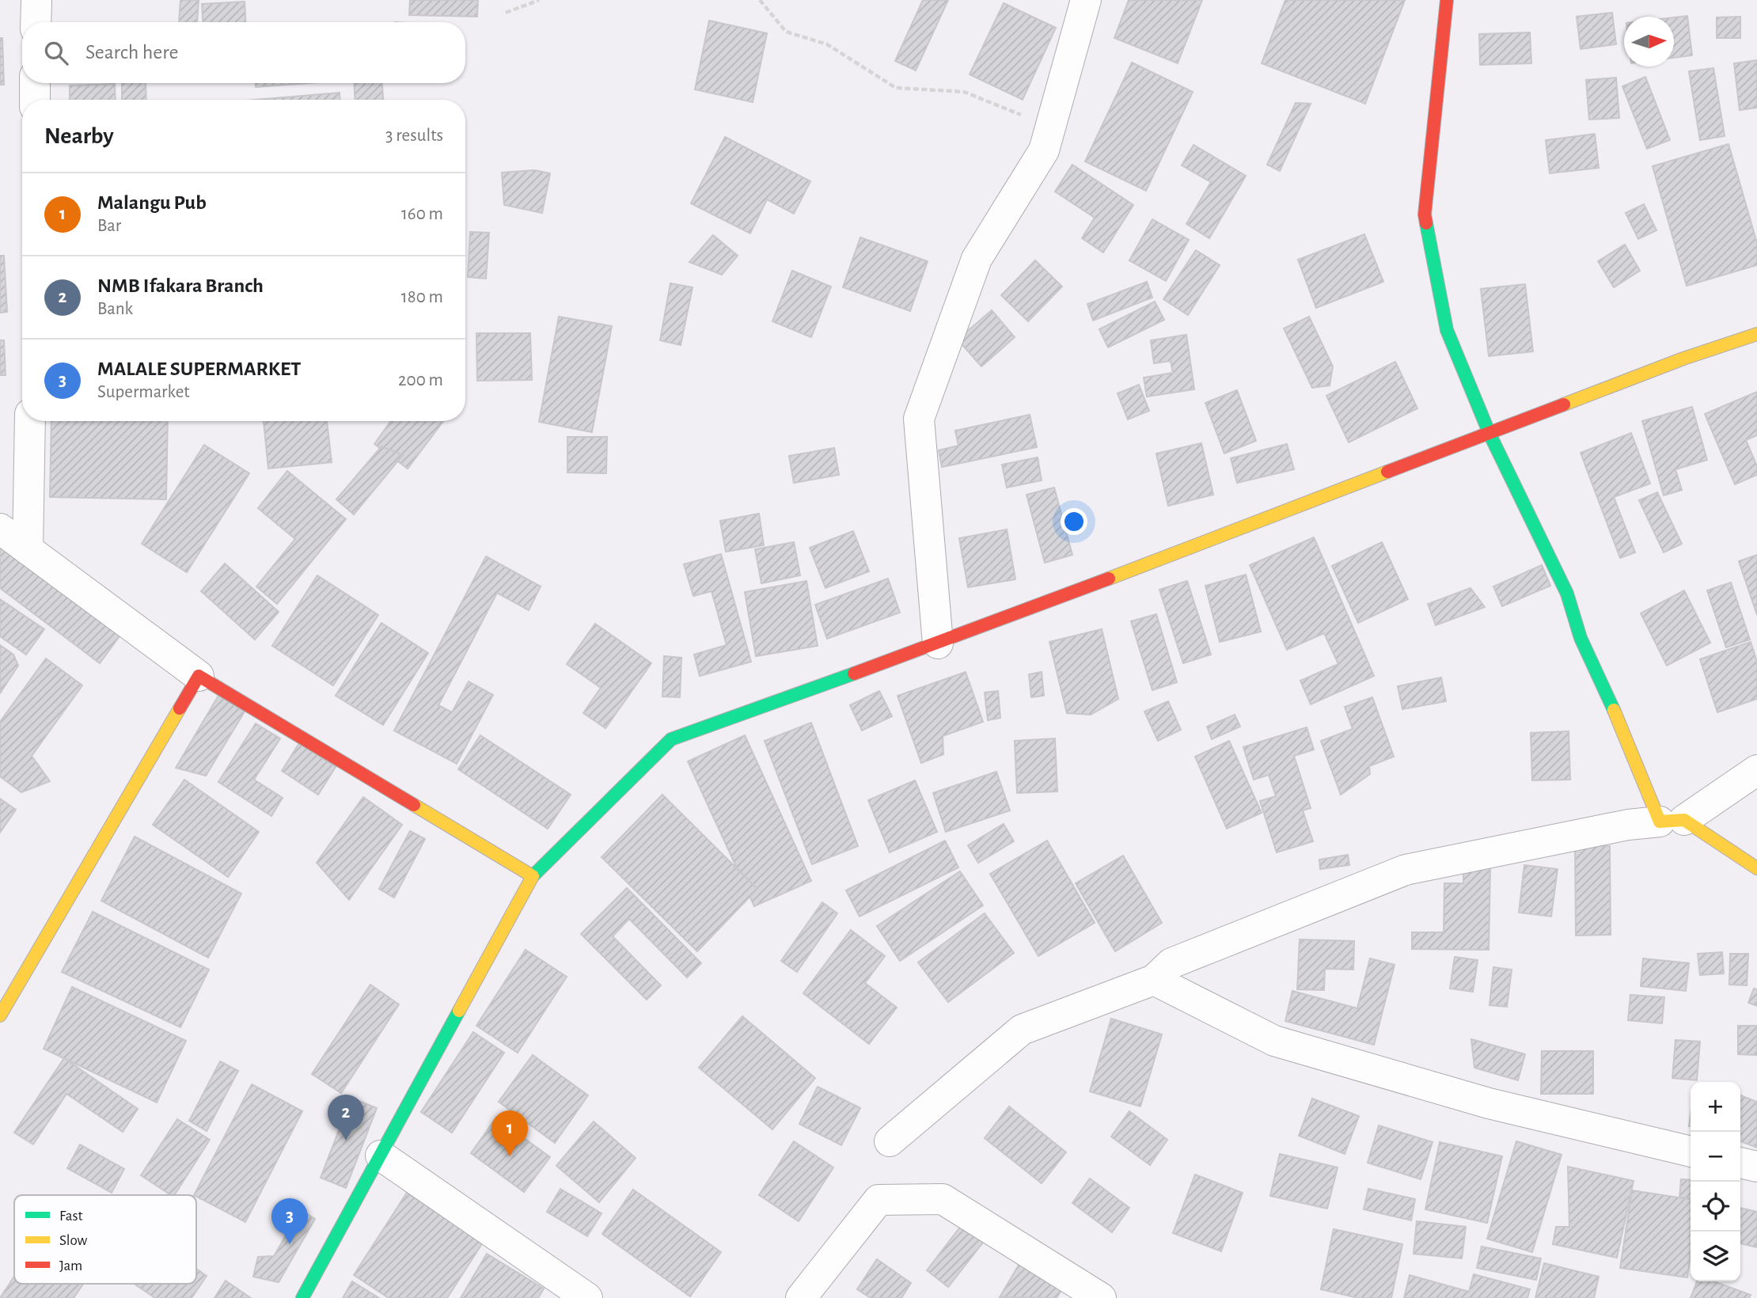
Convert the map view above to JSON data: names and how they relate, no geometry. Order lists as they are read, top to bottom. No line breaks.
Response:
{"legend":["Fast","Slow","Jam"],"north":"right","page":{"search":"Search here","heading":["Nearby","3 results"],"list":[{"mark":"1","name":"Malangu Pub","note":"Bar","value":"160 m"},{"mark":"2","name":"NMB Ifakara Branch","note":"Bank","value":"180 m"},{"mark":"3","name":"MALALE SUPERMARKET","note":"Supermarket","value":"200 m"}],"map_buttons":["+","−"],"pins":["2","1","3"]}}
